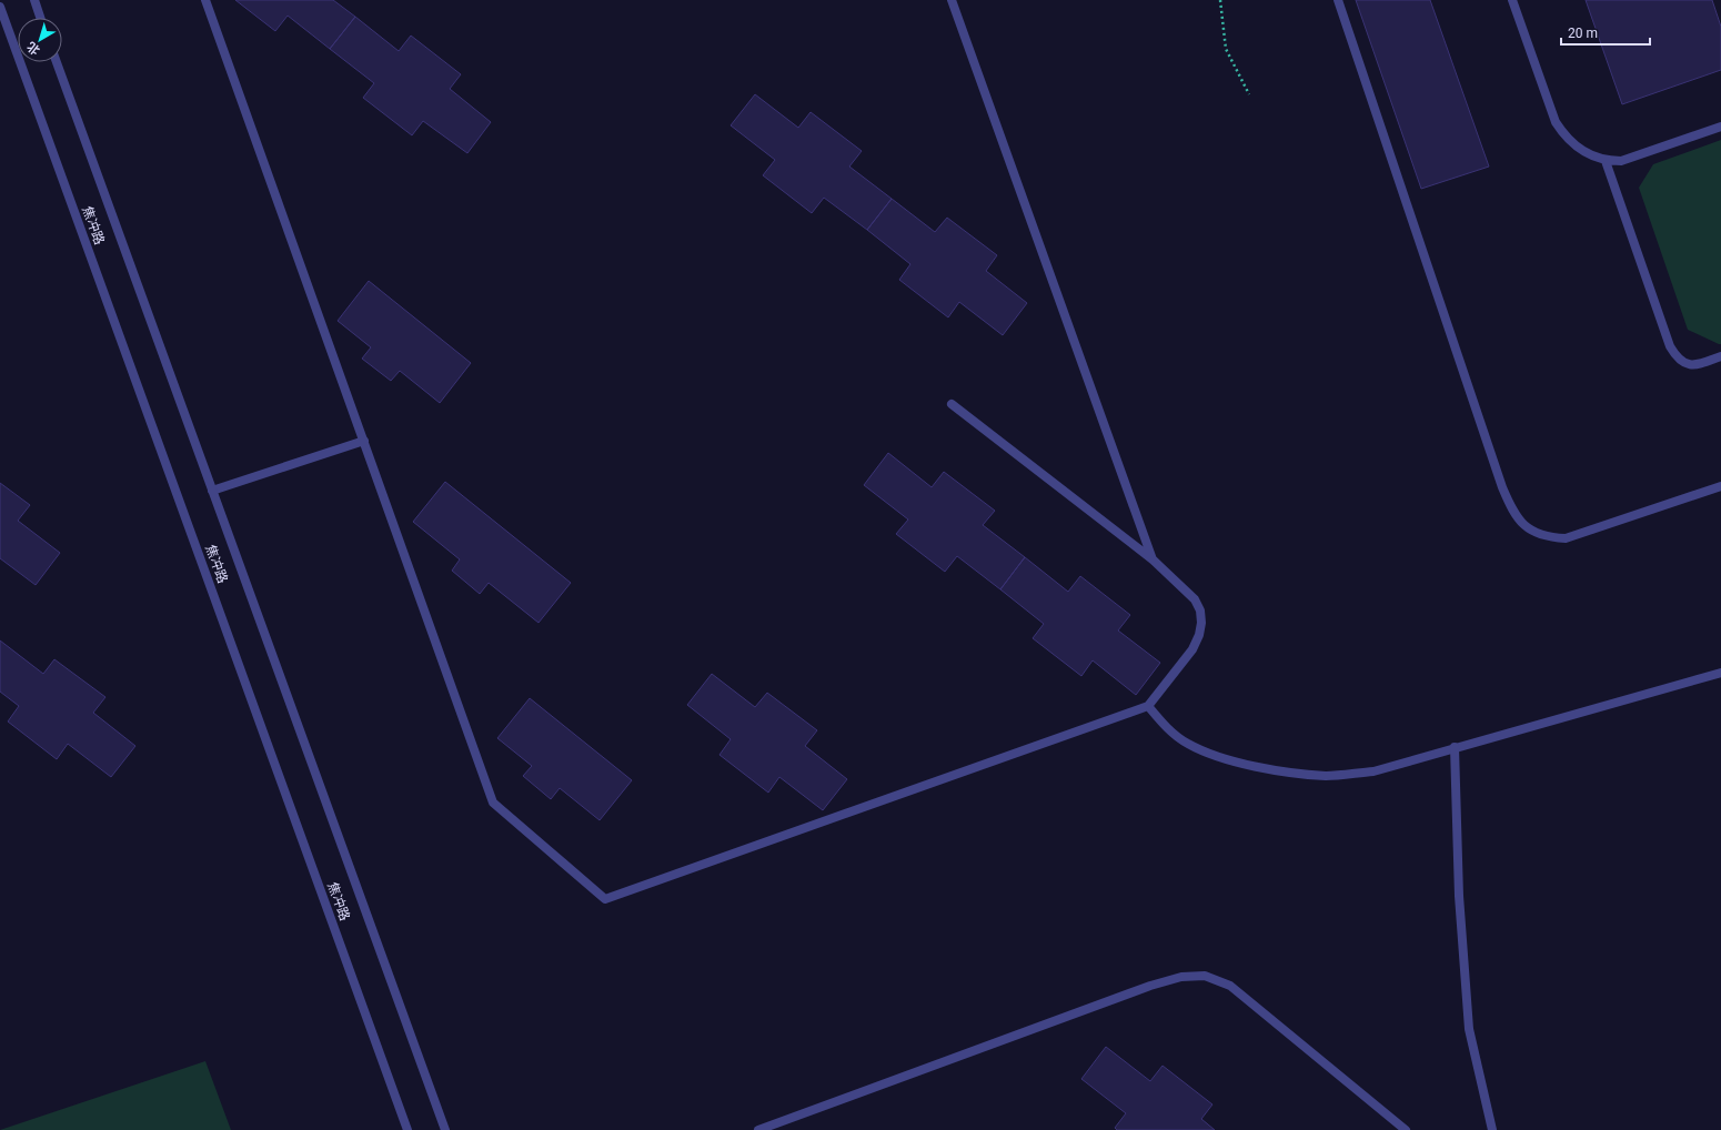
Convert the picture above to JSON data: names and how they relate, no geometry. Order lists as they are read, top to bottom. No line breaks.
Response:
{"streets":{"street":["焦冲路"]},"scale_bar":"20 m","north":"bottom left"}
